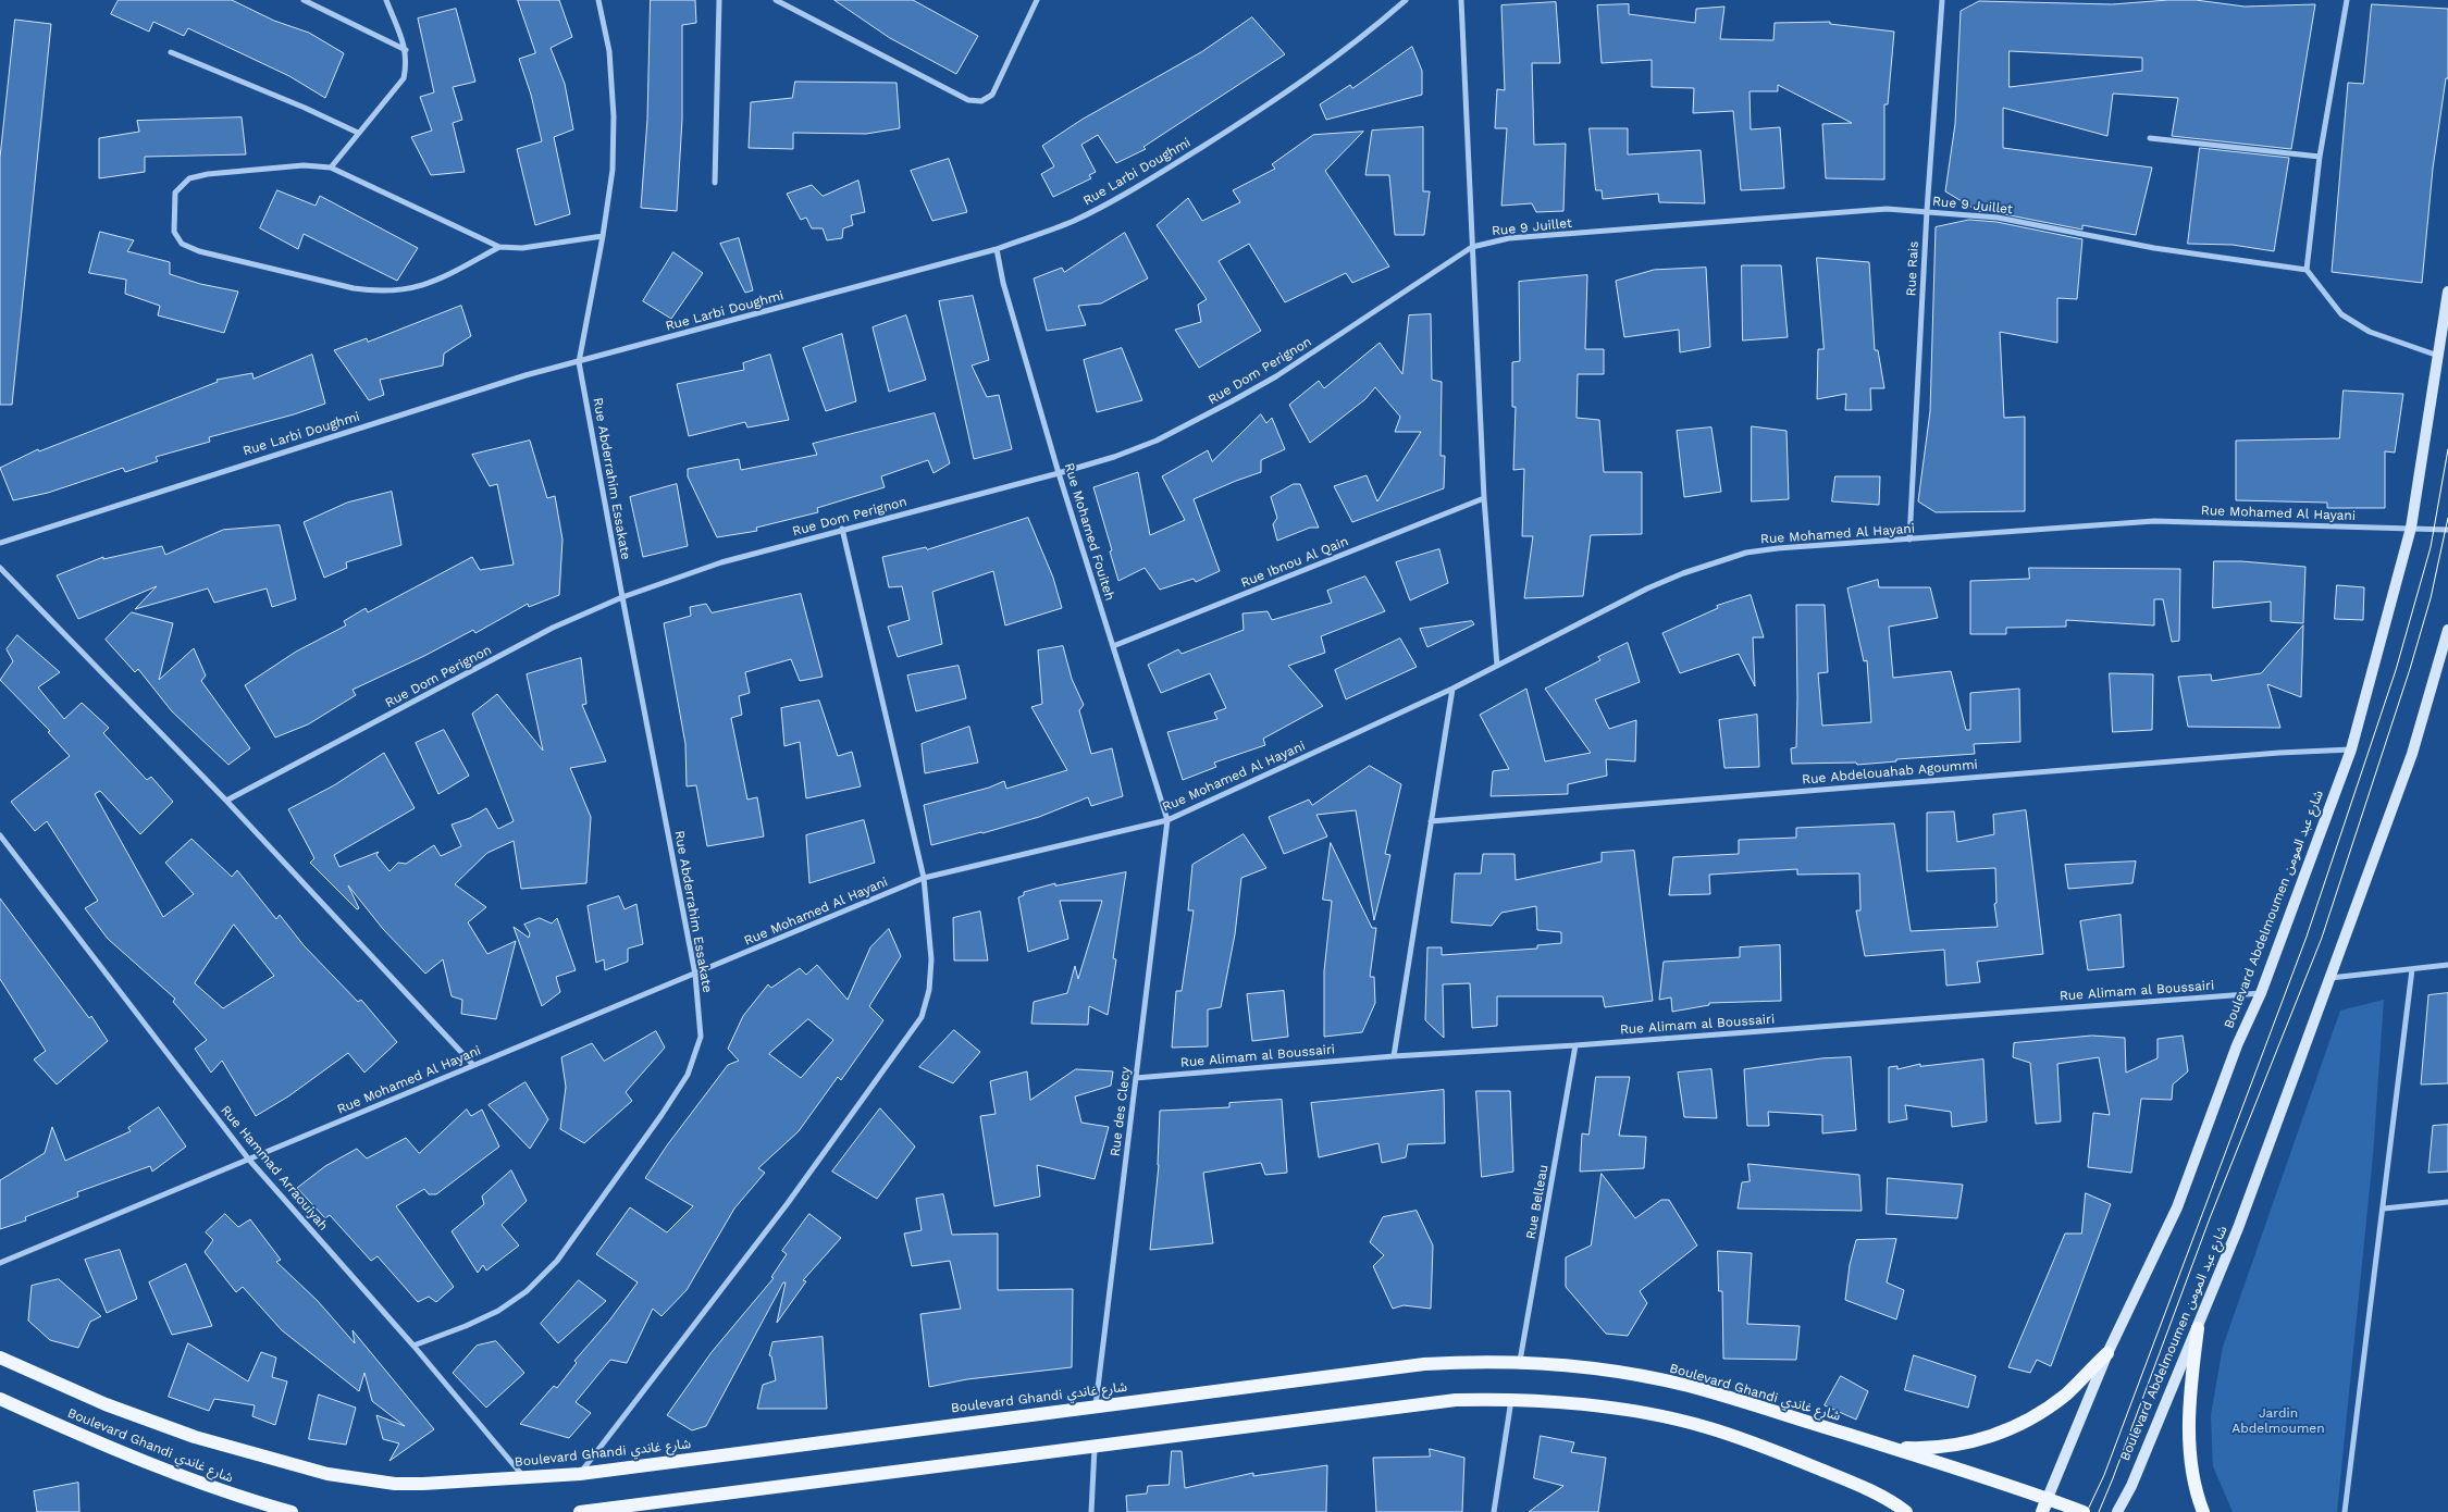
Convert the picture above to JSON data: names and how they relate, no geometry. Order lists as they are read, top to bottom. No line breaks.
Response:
{"streets":{"main road":["Boulevard Abdelmoumen شارع عبد المومن","Boulevard Ghandi شارع غاندي"],"street":["Rue Larbi Doughmi","Rue 9 Juillet","Rue Rais","Rue Dom Perignon","Rue Abderrahim Essakate","Rue Mohamed Al Hayani","Rue Mohamed Fouiteh","Rue Ibnou Al Qain","Rue Abdelouahab Agoummi","Rue Alimam al Boussairi","Rue des Clecy","Rue Hammad Arraouiyah","Rue Belleau"]},"crossings":[["Rue Larbi Doughmi","Rue Abderrahim Essakate"],["Rue Larbi Doughmi","Rue Mohamed Fouiteh"],["Rue 9 Juillet","Rue Rais"],["Rue 9 Juillet","Rue Dom Perignon"],["Rue Rais","Rue Mohamed Al Hayani"],["Rue Dom Perignon","Rue Abderrahim Essakate"],["Rue Dom Perignon","Rue Mohamed Fouiteh"],["Rue Abderrahim Essakate","Rue Mohamed Al Hayani"],["Rue Abderrahim Essakate","Rue Hammad Arraouiyah"],["Rue Mohamed Al Hayani","Rue Mohamed Fouiteh"],["Rue Mohamed Al Hayani","Boulevard Abdelmoumen شارع عبد المومن"],["Rue Mohamed Al Hayani","Rue des Clecy"],["Rue Mohamed Al Hayani","Rue Hammad Arraouiyah"],["Rue Mohamed Fouiteh","Rue Ibnou Al Qain"],["Rue Mohamed Fouiteh","Rue des Clecy"],["Rue Abdelouahab Agoummi","Boulevard Abdelmoumen شارع عبد المومن"],["Boulevard Abdelmoumen شارع عبد المومن","Rue Alimam al Boussairi"],["Boulevard Abdelmoumen شارع عبد المومن","Boulevard Ghandi شارع غاندي"],["Rue Alimam al Boussairi","Rue des Clecy"],["Rue Alimam al Boussairi","Rue Belleau"],["Rue des Clecy","Boulevard Ghandi شارع غاندي"],["Rue Hammad Arraouiyah","Boulevard Ghandi شارع غاندي"],["Rue Belleau","Boulevard Ghandi شارع غاندي"]],"parks":["Jardin Abdelmoumen"]}
